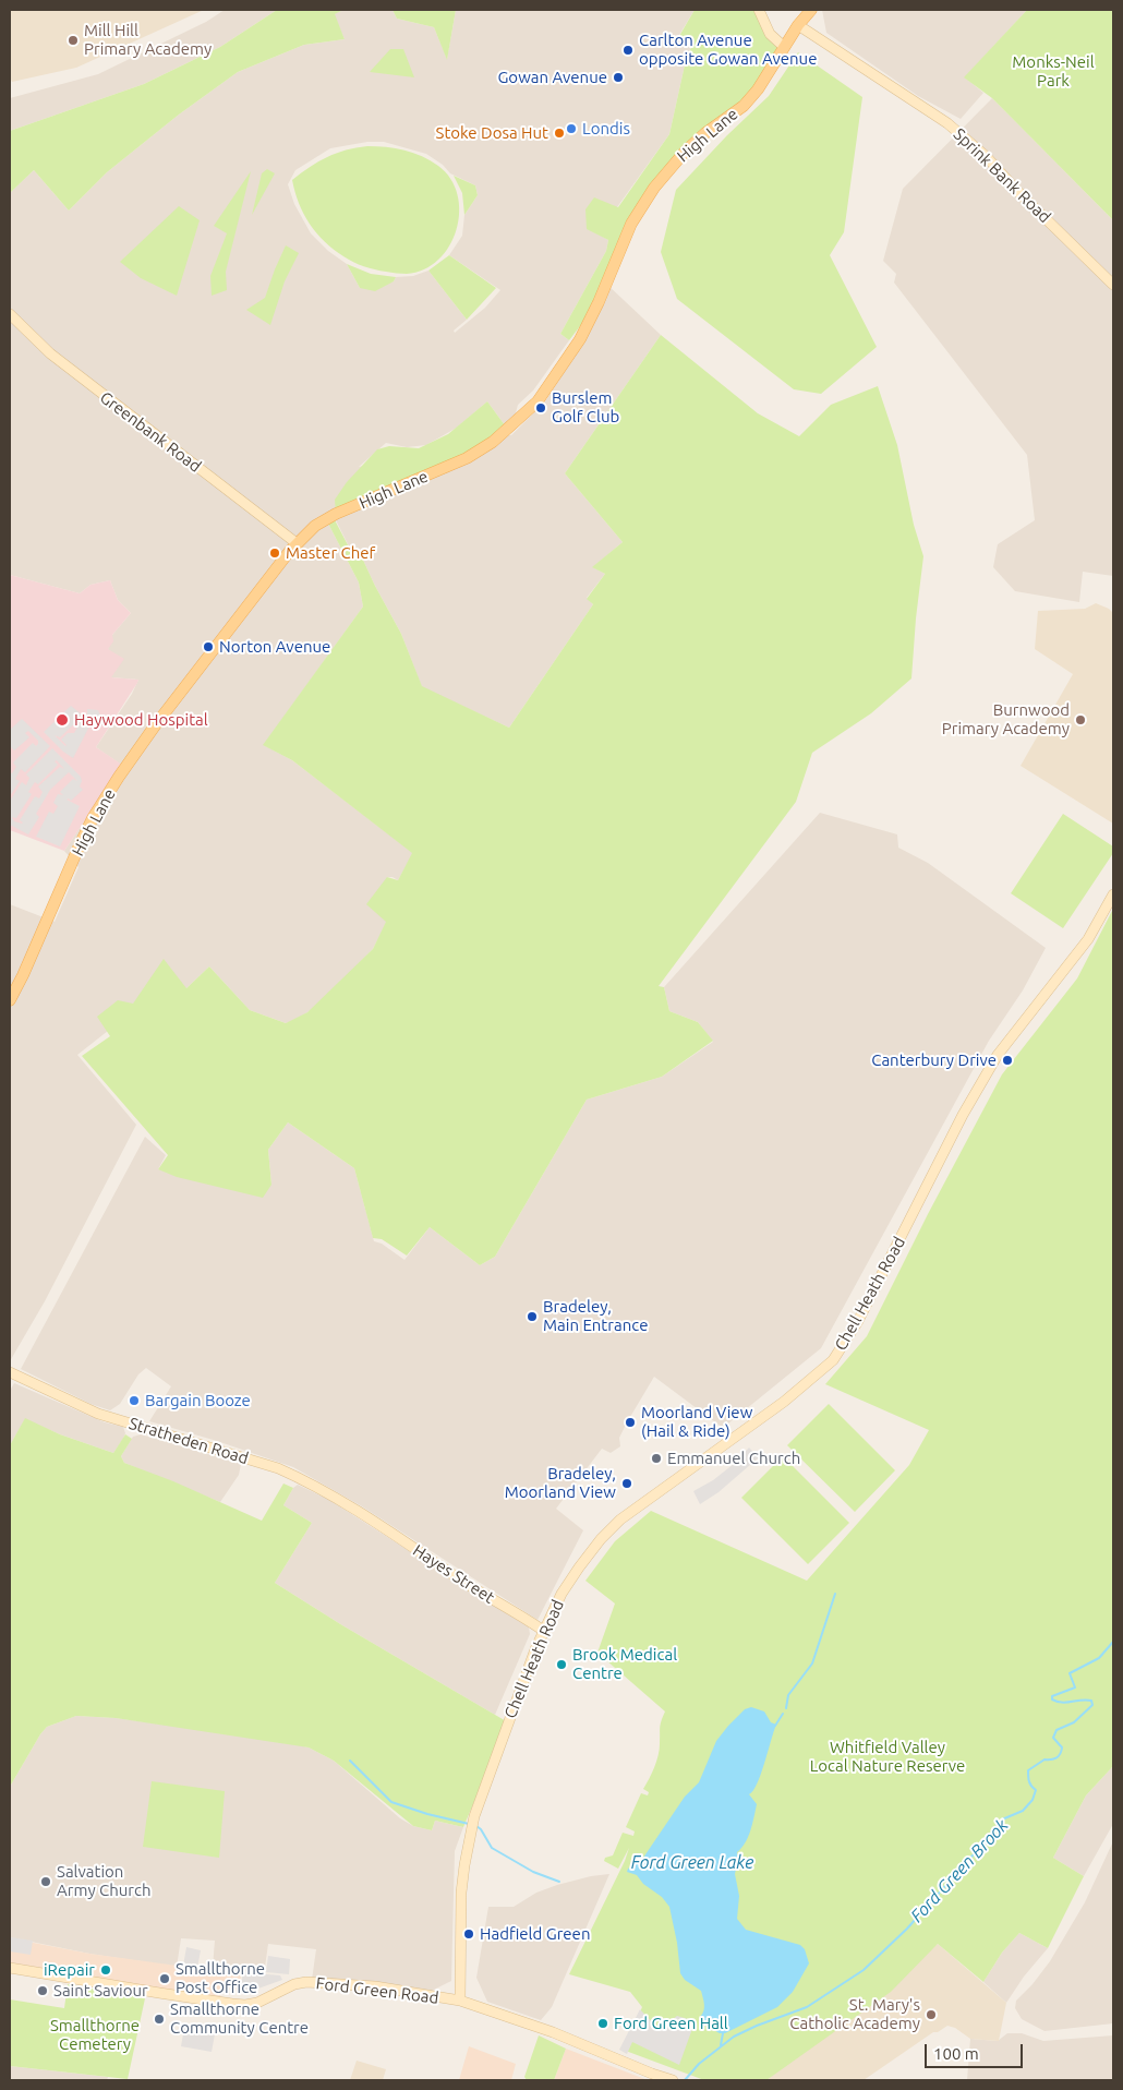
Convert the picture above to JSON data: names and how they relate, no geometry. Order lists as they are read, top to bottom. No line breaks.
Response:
{"streets":{"main road":["High Lane"],"street":["Sprink Bank Road","Greenbank Road","Chell Heath Road","Stratheden Road","Hayes Street","Ford Green Road"]},"crossings":[["High Lane","Sprink Bank Road"],["High Lane","Greenbank Road"],["Chell Heath Road","Hayes Street"],["Chell Heath Road","Ford Green Road"],["Stratheden Road","Hayes Street"]],"water":["Ford Green Lake","Ford Green Brook"],"parks":["Monks-Neil Park","Whitfield Valley Local Nature Reserve","Smallthorne Cemetery"],"places":["Mill Hill Primary Academy","Carlton Avenue opposite Gowan Avenue","Gowan Avenue","Londis","Stoke Dosa Hut","Burslem Golf Club","Master Chef","Norton Avenue","Haywood Hospital","Burnwood Primary Academy","Canterbury Drive","Bradeley, Main Entrance","Bargain Booze","Moorland View (Hail & Ride)","Emmanuel Church","Bradeley, Moorland View","Brook Medical Centre","Salvation Army Church","Hadfield Green","iRepair","Smallthorne Post Office","Saint Saviour","St. Mary's Catholic Academy","Smallthorne Community Centre","Ford Green Hall"],"scale_bar":"100 m"}
